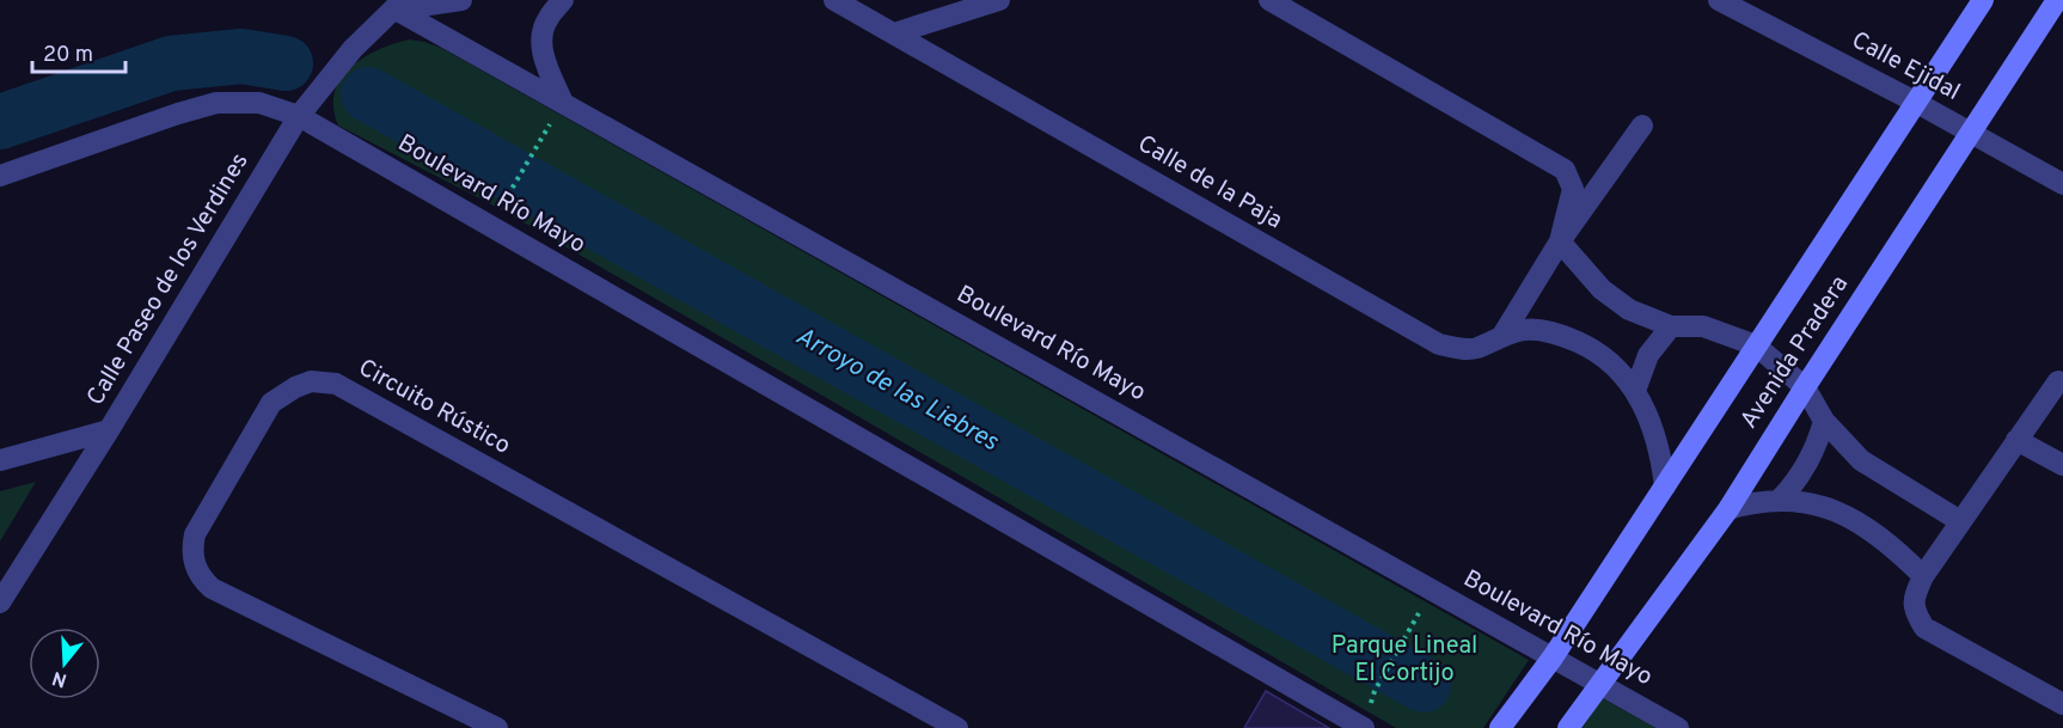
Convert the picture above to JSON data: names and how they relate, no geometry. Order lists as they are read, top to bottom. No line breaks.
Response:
{"streets":{"street":["Calle Ejidal","Calle de la Paja","Boulevard Río Mayo","Calle Paseo de los Verdines","Avenida Pradera","Circuito Rústico"]},"crossings":[["Calle Ejidal","Avenida Pradera"],["Calle de la Paja","Avenida Pradera"],["Boulevard Río Mayo","Calle Paseo de los Verdines"],["Boulevard Río Mayo","Avenida Pradera"]],"water":["Arroyo de las Liebres"],"parks":["Parque Lineal El Cortijo"],"scale_bar":"20 m","north":"bottom"}
